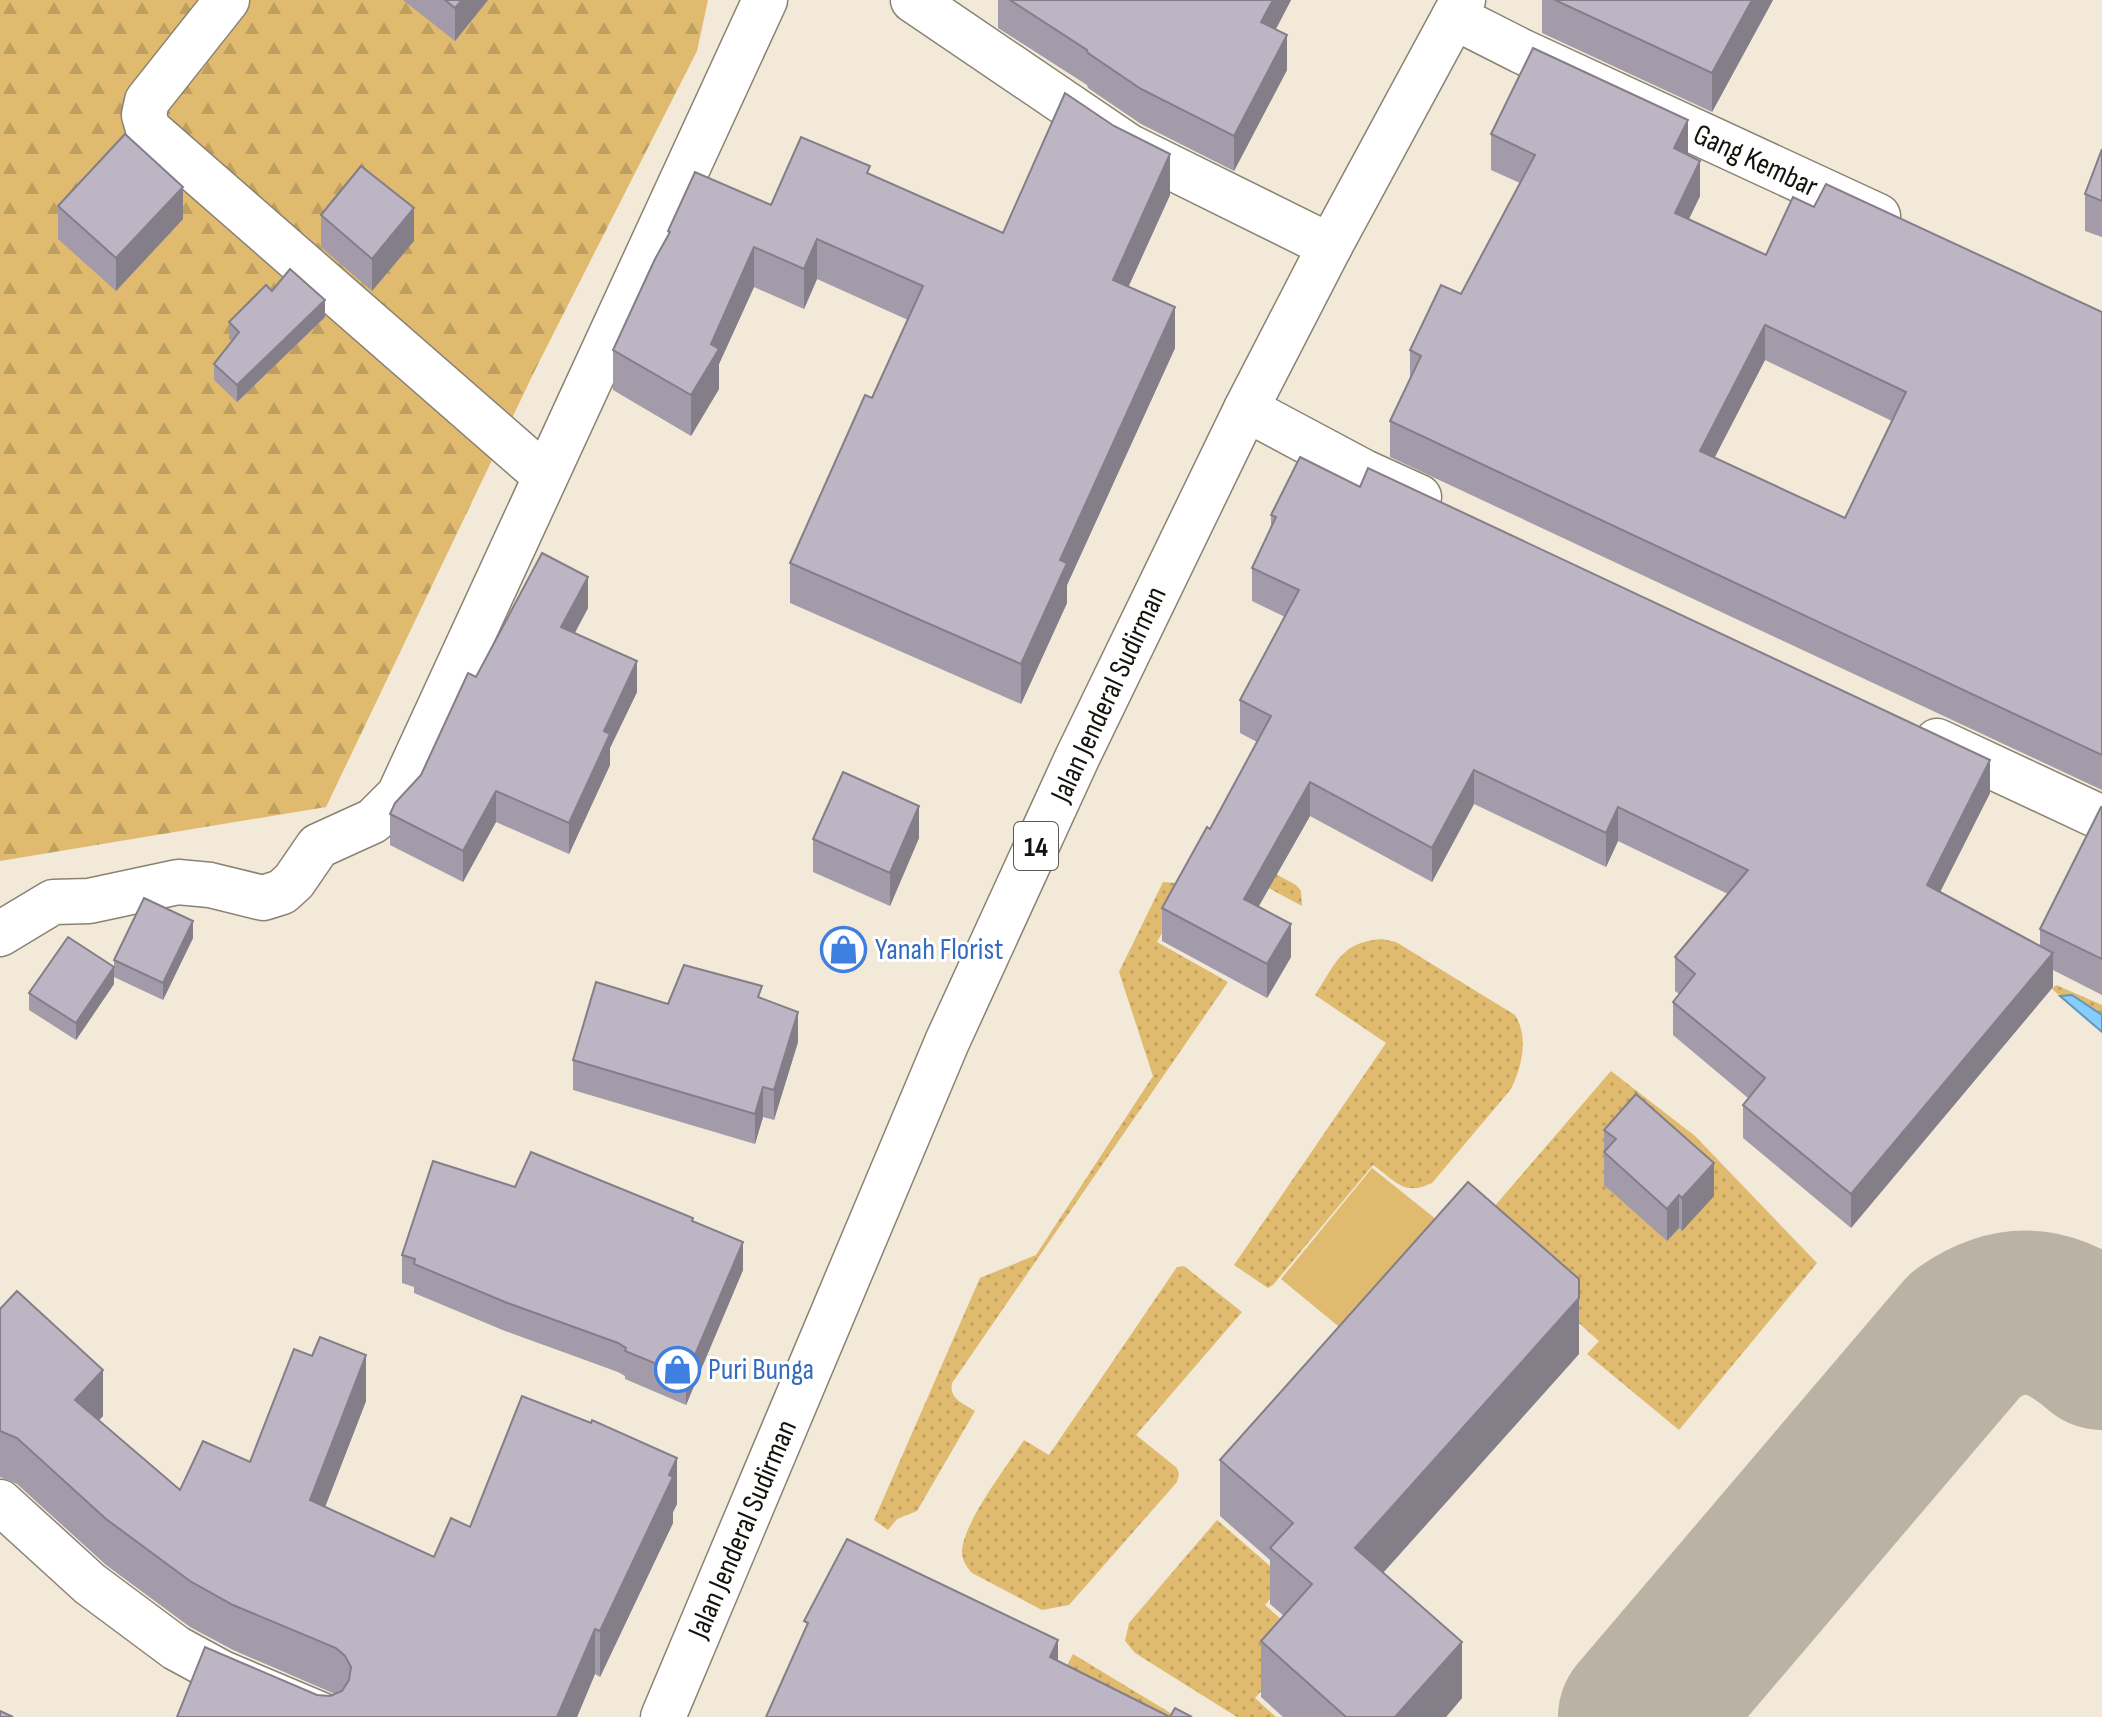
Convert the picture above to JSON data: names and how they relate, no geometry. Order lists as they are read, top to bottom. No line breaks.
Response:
{"streets":{"main road":["Gang Kembar","Jalan Jenderal Sudirman","14"]},"crossings":[["Gang Kembar","Jalan Jenderal Sudirman"]],"places":{"shop":["Yanah Florist","Puri Bunga"]}}
